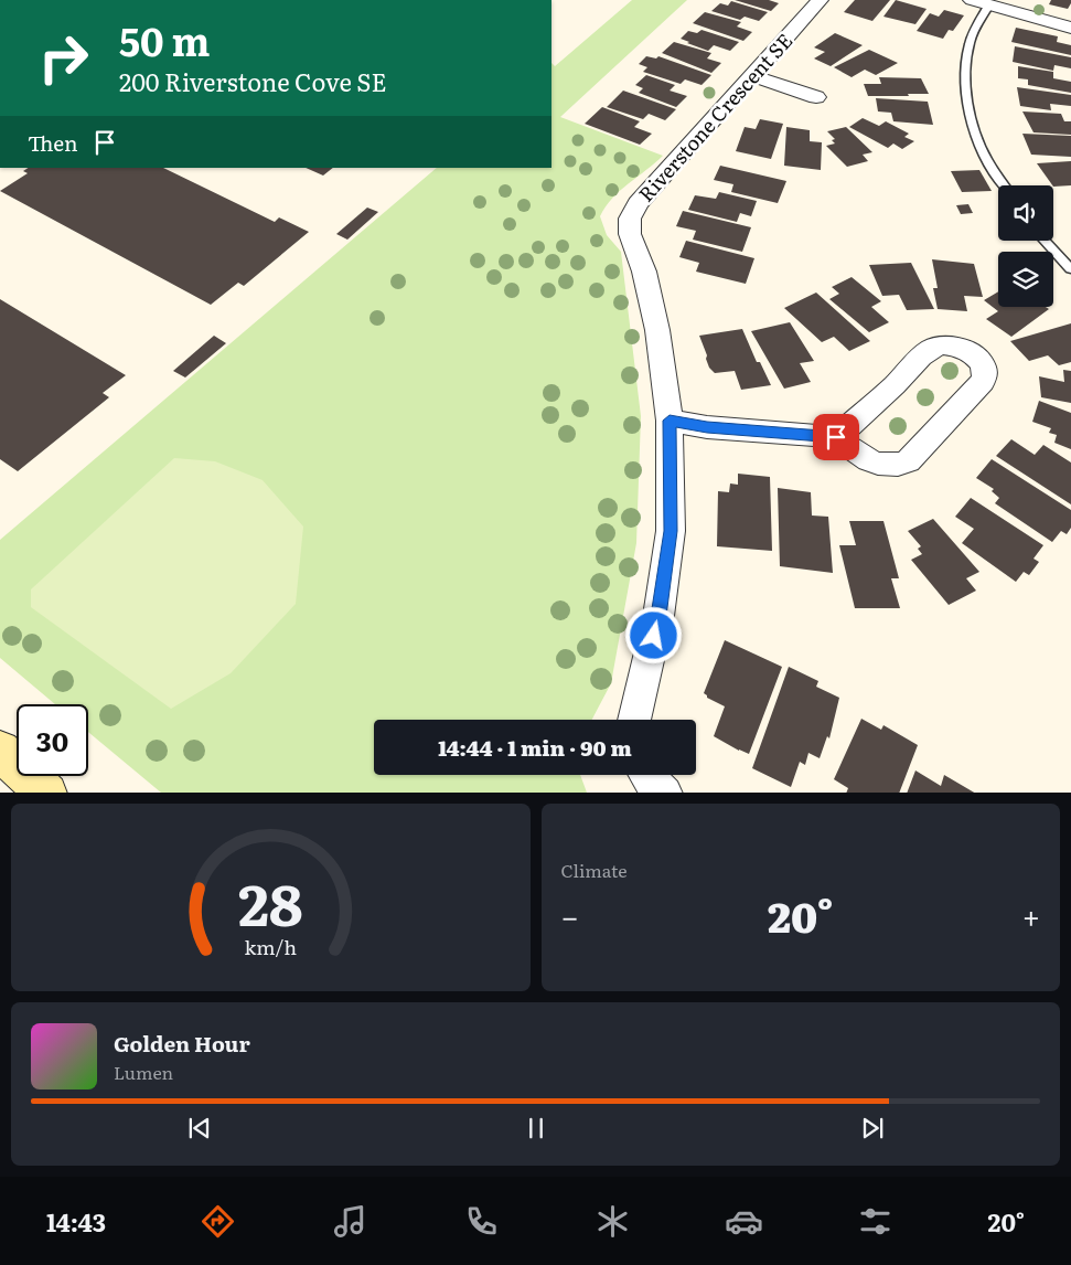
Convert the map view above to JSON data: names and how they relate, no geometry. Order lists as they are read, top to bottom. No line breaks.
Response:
{"streets":{"street":["Riverstone Crescent SE"]},"page":{"turn":["50 m","200 Riverstone Cove SE"],"then":"Then","limit":"30","trip":"14:44 · 1 min · 90 m","tile":"Climate","heat":["−","20°","+"],"song":["Golden Hour","Lumen"],"tabs":["14:43","20°"],"gauge":["28","km/h"]}}
